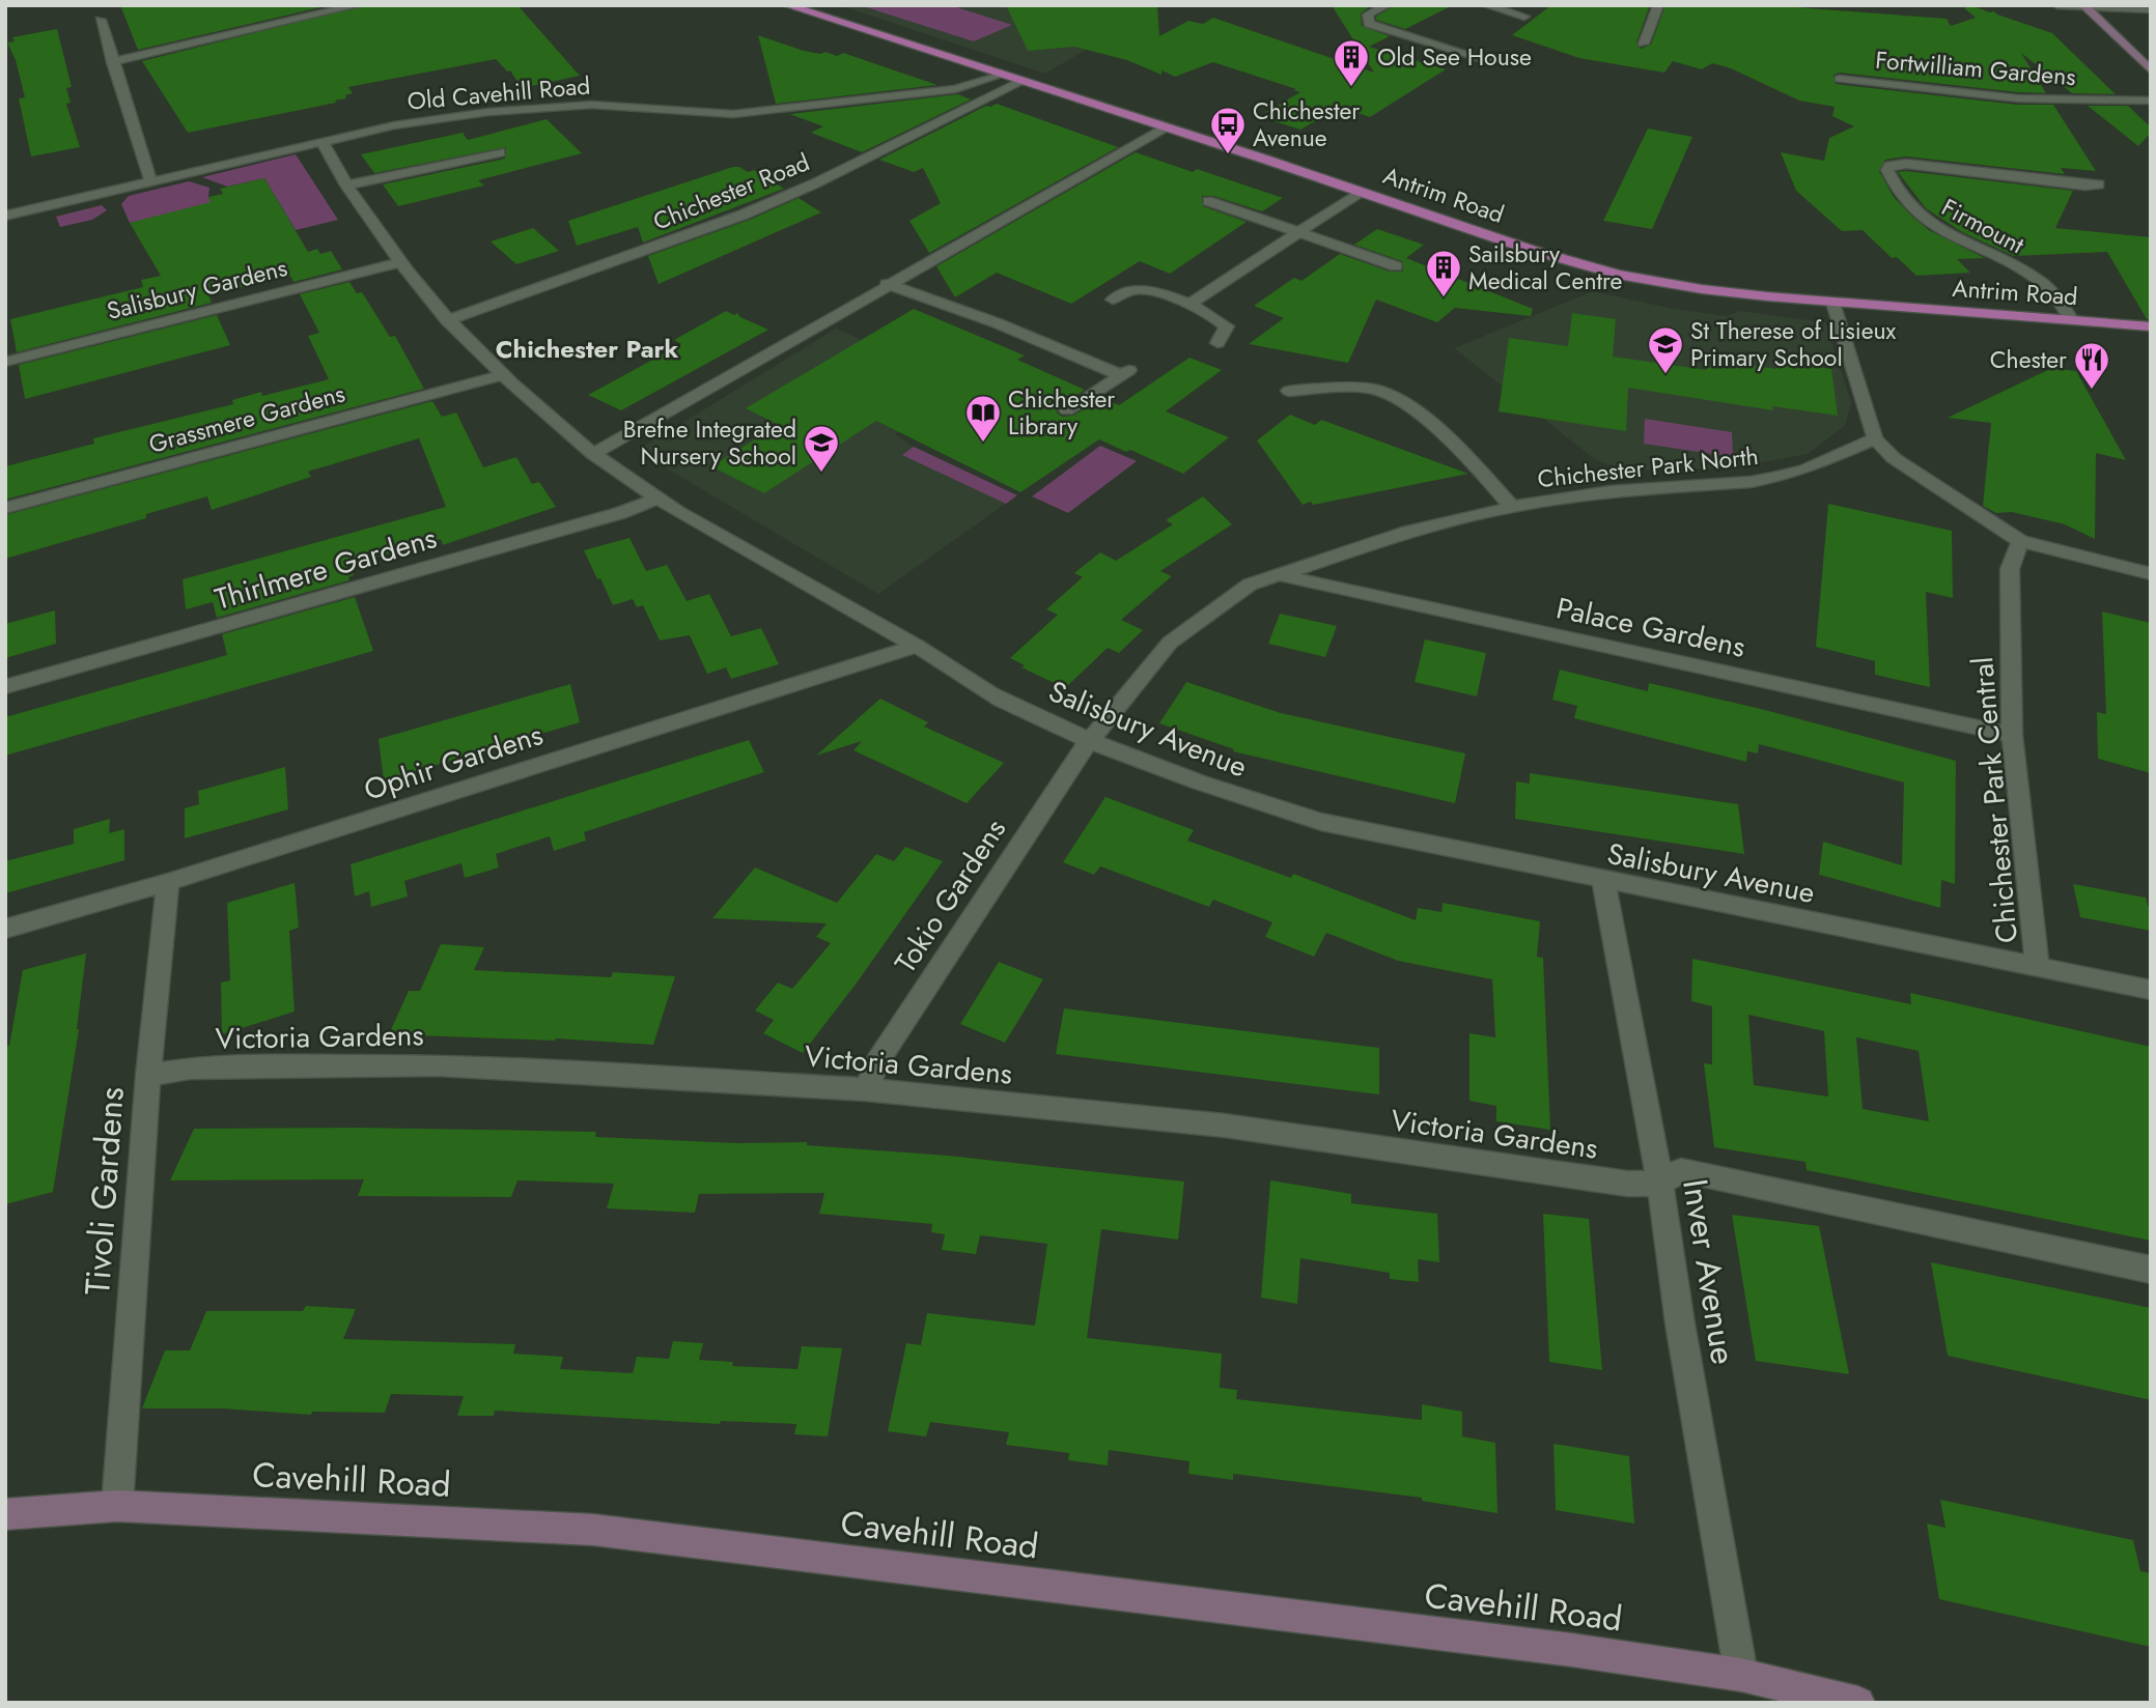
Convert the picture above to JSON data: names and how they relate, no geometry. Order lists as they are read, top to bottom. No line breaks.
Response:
{"streets":{"main road":["Antrim Road","Cavehill Road"],"street":["Fortwilliam Gardens","Old Cavehill Road","Chichester Road","Firmount","Salisbury Gardens","Grassmere Gardens","Chichester Park North","Thirlmere Gardens","Palace Gardens","Salisbury Avenue","Ophir Gardens","Chichester Park Central","Tokio Gardens","Victoria Gardens","Tivoli Gardens","Inver Avenue"]},"crossings":[["Old Cavehill Road","Antrim Road"],["Old Cavehill Road","Salisbury Avenue"],["Chichester Road","Antrim Road"],["Chichester Road","Salisbury Avenue"],["Antrim Road","Firmount"],["Salisbury Gardens","Salisbury Avenue"],["Grassmere Gardens","Salisbury Avenue"],["Chichester Park North","Palace Gardens"],["Chichester Park North","Salisbury Avenue"],["Chichester Park North","Tokio Gardens"],["Thirlmere Gardens","Salisbury Avenue"],["Palace Gardens","Chichester Park Central"],["Salisbury Avenue","Ophir Gardens"],["Salisbury Avenue","Chichester Park Central"],["Salisbury Avenue","Tokio Gardens"],["Salisbury Avenue","Inver Avenue"],["Ophir Gardens","Tivoli Gardens"],["Tokio Gardens","Victoria Gardens"],["Victoria Gardens","Tivoli Gardens"],["Victoria Gardens","Inver Avenue"],["Tivoli Gardens","Cavehill Road"],["Inver Avenue","Cavehill Road"]],"districts":["Chichester Park"],"places":{"building":["Old See House","Sailsbury Medical Centre"],"bus stop":["Chichester Avenue"],"school or university":["St Therese of Lisieux Primary School","Brefne Integrated Nursery School"],"restaurant":["Chester"],"library":["Chichester Library"]}}
